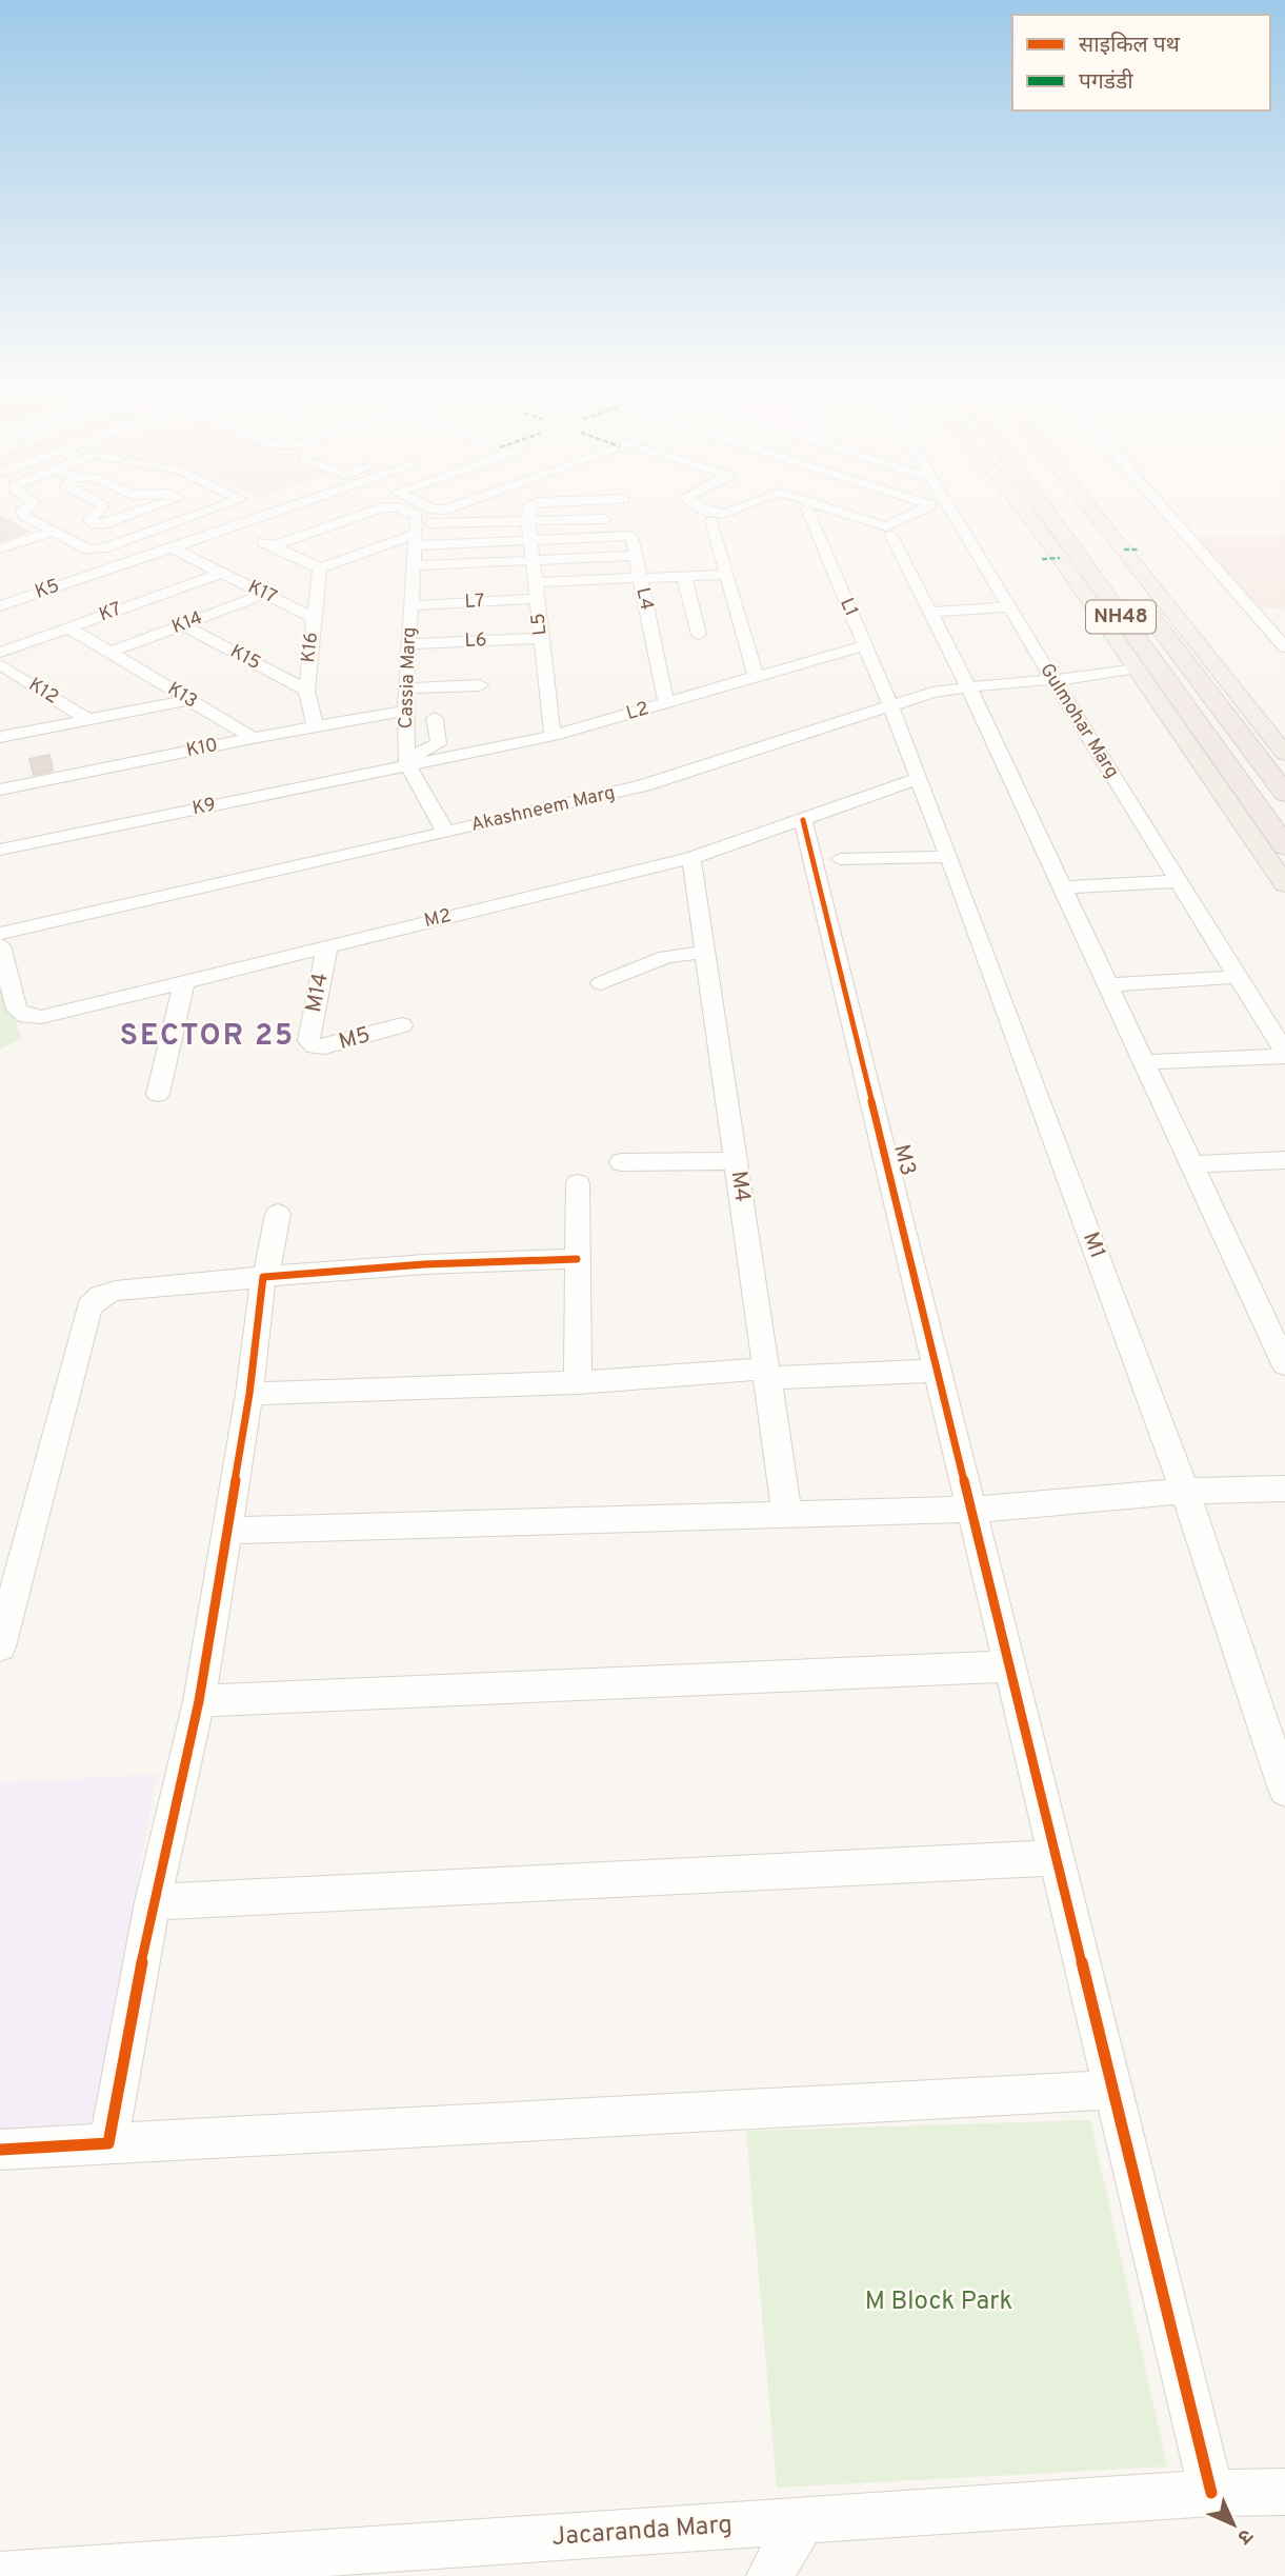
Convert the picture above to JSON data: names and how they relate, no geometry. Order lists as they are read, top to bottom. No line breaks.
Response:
{"streets":{"highway":["NH48"],"street":["K5","K17","L4","L7","L1","K7","K14","L5","L6","K16","K15","Cassia Marg","K12","K13","L2","Gulmohar Marg","K10","K9","Akashneem Marg","M2","M14","M5","M3","M4","M1","Jacaranda Marg"]},"crossings":[["K5","K17"],["K17","K7"],["K17","K14"],["K17","K16"],["L4","L5"],["L4","L2"],["L7","L5"],["L7","Cassia Marg"],["L1","L2"],["L1","Akashneem Marg"],["L1","M1"],["K7","K13"],["K14","K15"],["K14","K13"],["L5","L6"],["L5","L2"],["L6","Cassia Marg"],["K16","K15"],["K16","K10"],["Cassia Marg","L2"],["Cassia Marg","K10"],["Cassia Marg","K9"],["Cassia Marg","Akashneem Marg"],["K13","K10"],["L2","K9"],["Gulmohar Marg","Akashneem Marg"],["Akashneem Marg","M1"],["M2","M14"],["M2","M3"],["M2","M4"],["M2","M1"],["M14","M5"],["M3","Jacaranda Marg"]],"districts":["SECTOR 25"],"parks":["M Block Park"],"legend":["साइकिल पथ","पगडंडी"],"north":"bottom right"}
